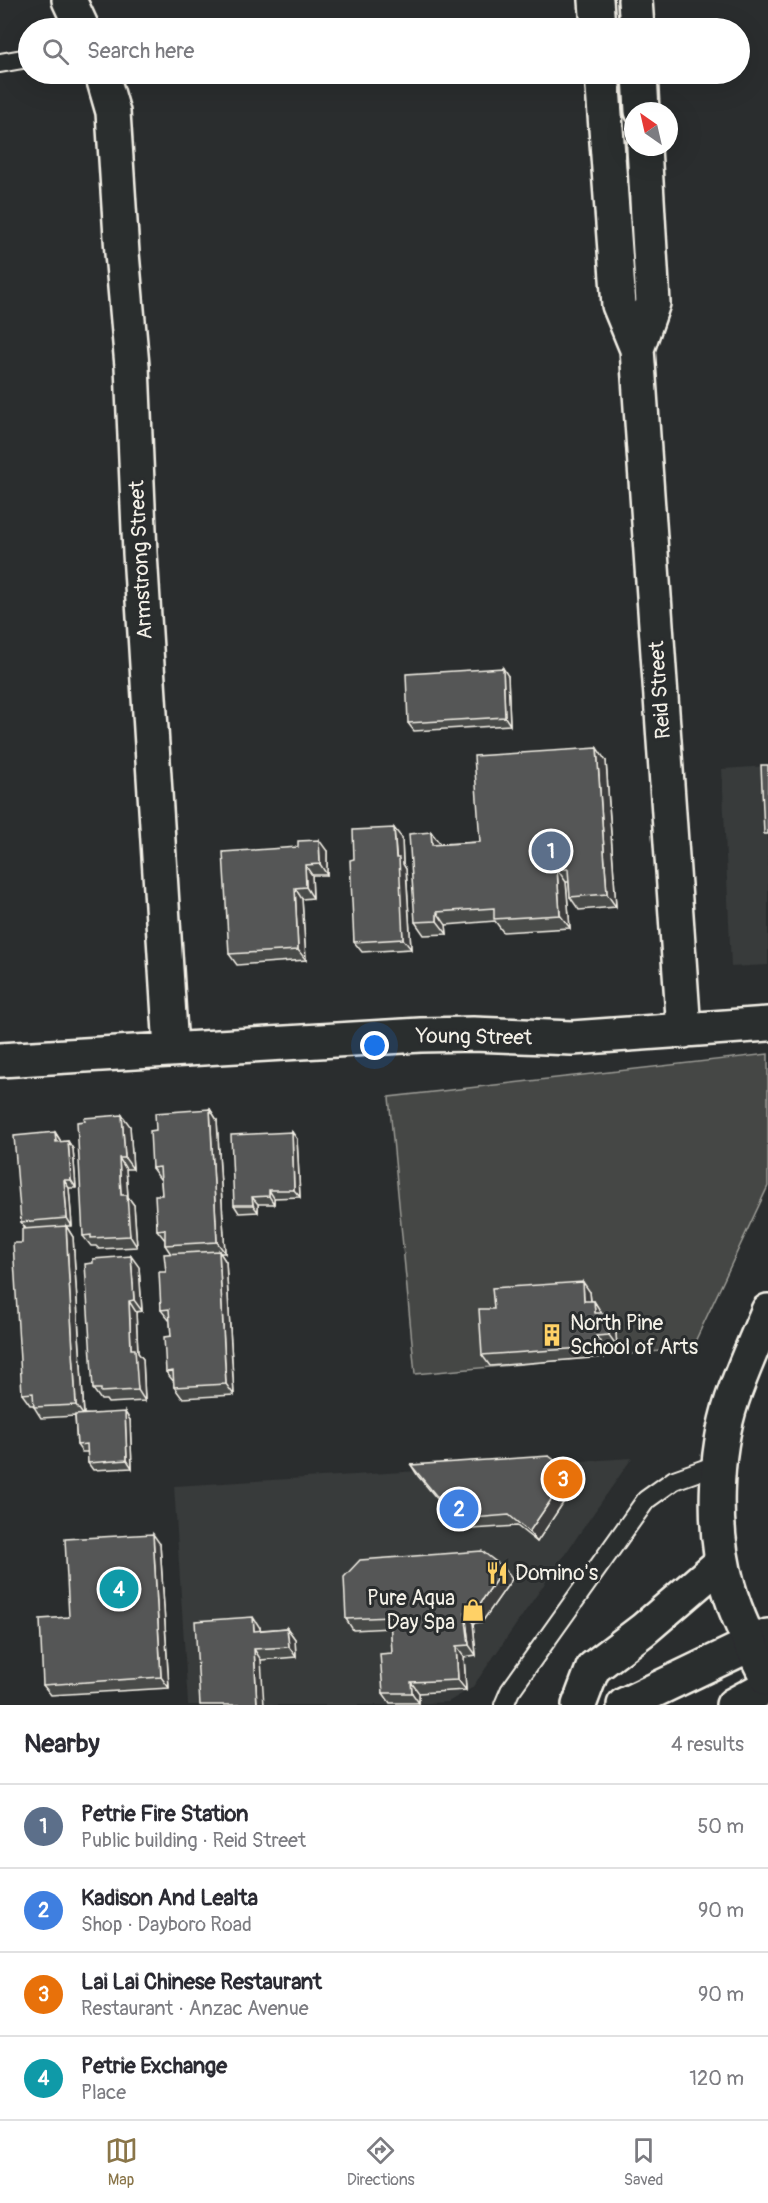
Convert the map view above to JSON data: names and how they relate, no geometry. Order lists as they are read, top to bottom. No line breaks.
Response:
{"streets":{"main road":["Armstrong Street","Reid Street","Young Street"]},"crossings":[["Armstrong Street","Young Street"],["Reid Street","Young Street"]],"places":{"building":["North Pine School of Arts"],"restaurant":["Domino's"],"shop":["Pure Aqua Day Spa"]},"north":"top left","page":{"search":"Search here","pins":["1","3","2","4"],"heading":["Nearby","4 results"],"list":[{"mark":"1","name":"Petrie Fire Station","note":"Public building · Reid Street","value":"50 m"},{"mark":"2","name":"Kadison And Lealta","note":"Shop · Dayboro Road","value":"90 m"},{"mark":"3","name":"Lai Lai Chinese Restaurant","note":"Restaurant · Anzac Avenue","value":"90 m"},{"mark":"4","name":"Petrie Exchange","note":"Place","value":"120 m"}],"nav":["Map","Directions","Saved"]}}
